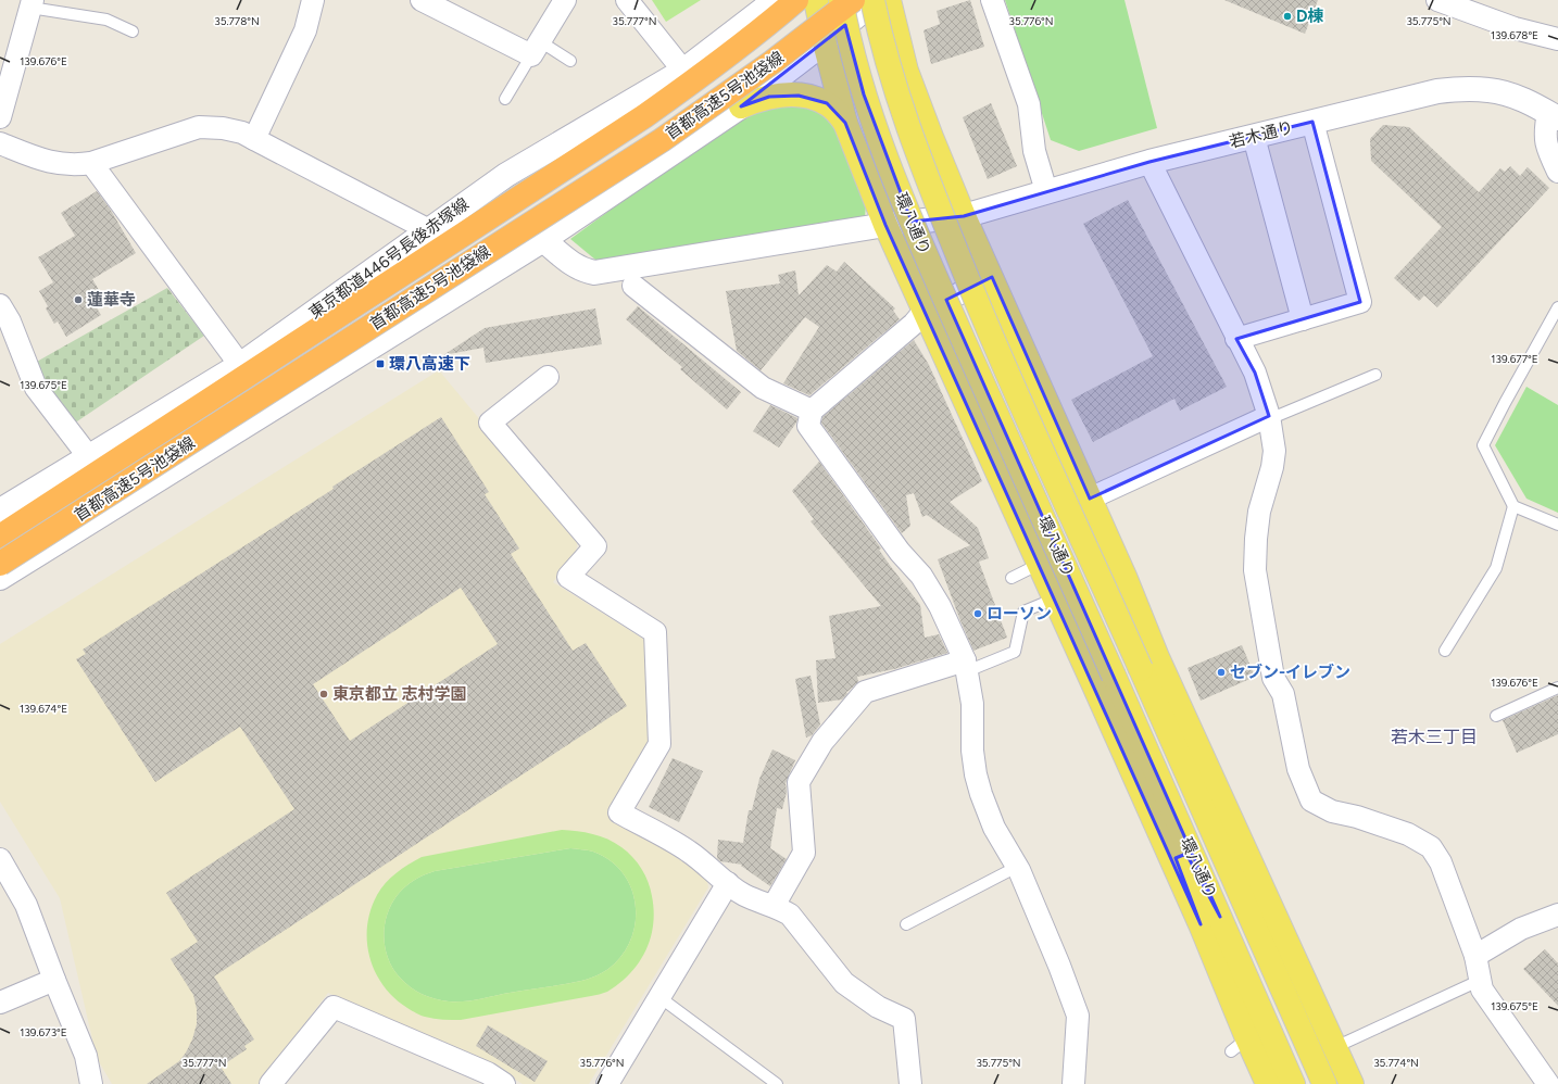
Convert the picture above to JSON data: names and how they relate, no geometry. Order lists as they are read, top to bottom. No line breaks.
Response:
{"streets":{"highway":["首都高速5号池袋線"],"main road":["若木通り","環八通り","東京都道446号長後赤塚線"]},"districts":["若木三丁目"],"places":{"other":["D棟","蓮華寺","ローソン","セブン-イレブン","東京都立 志村学園"],"transit":["環八高速下"]},"coordinates":["35.778°N","35.777°N","35.776°N","35.775°N","139.678°E","139.676°E","139.677°E","139.675°E","139.674°E","139.673°E","35.774°N"]}
